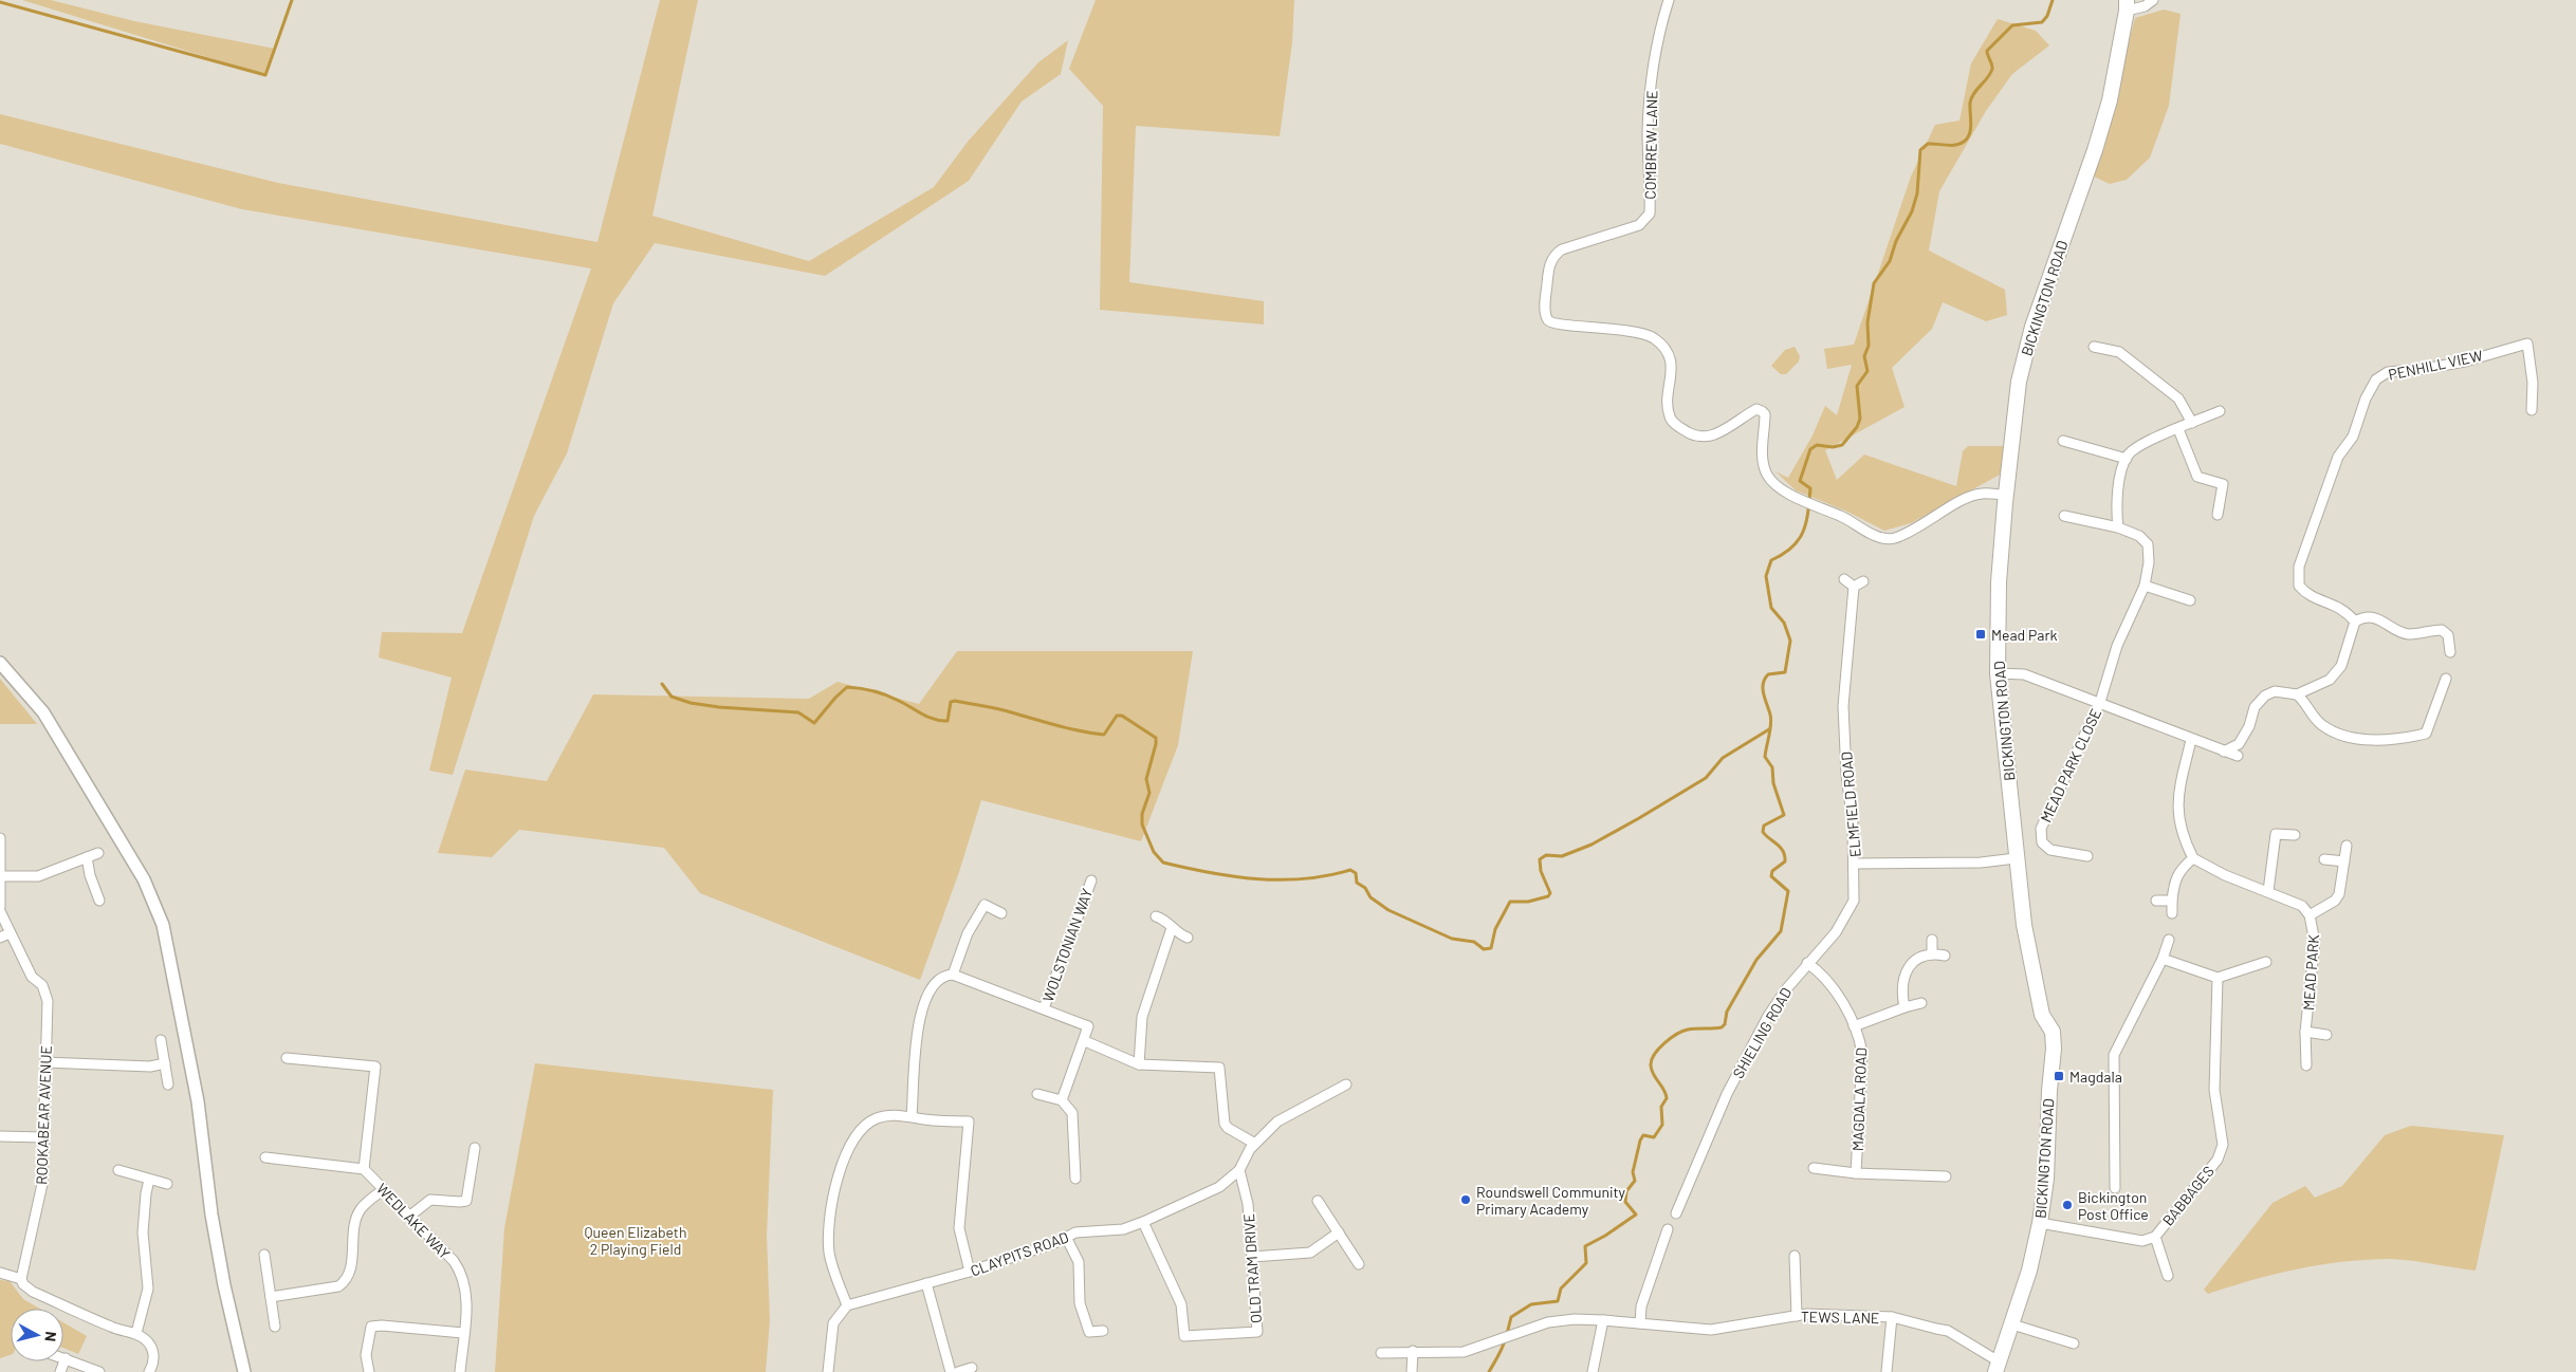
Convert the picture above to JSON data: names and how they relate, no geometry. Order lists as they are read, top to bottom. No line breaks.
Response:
{"streets":{"main road":["BICKINGTON ROAD"],"street":["COMBREW LANE","PENHILL VIEW","MEAD PARK CLOSE","ELMFIELD ROAD","WOLSTONIAN WAY","MEAD PARK","SHIELING ROAD","MAGDALA ROAD","ROOKABEAR AVENUE","BABBAGES","WEDLAKE WAY","CLAYPITS ROAD","OLD TRAM DRIVE","TEWS LANE"]},"crossings":[["COMBREW LANE","BICKINGTON ROAD"],["BICKINGTON ROAD","ELMFIELD ROAD"],["BICKINGTON ROAD","BABBAGES"],["BICKINGTON ROAD","TEWS LANE"],["ELMFIELD ROAD","SHIELING ROAD"],["SHIELING ROAD","MAGDALA ROAD"],["CLAYPITS ROAD","OLD TRAM DRIVE"]],"parks":["Queen Elizabeth 2 Playing Field"],"places":{"transit":["Mead Park","Magdala"],"other":["Roundswell Community Primary Academy","Bickington Post Office"]},"north":"right"}
